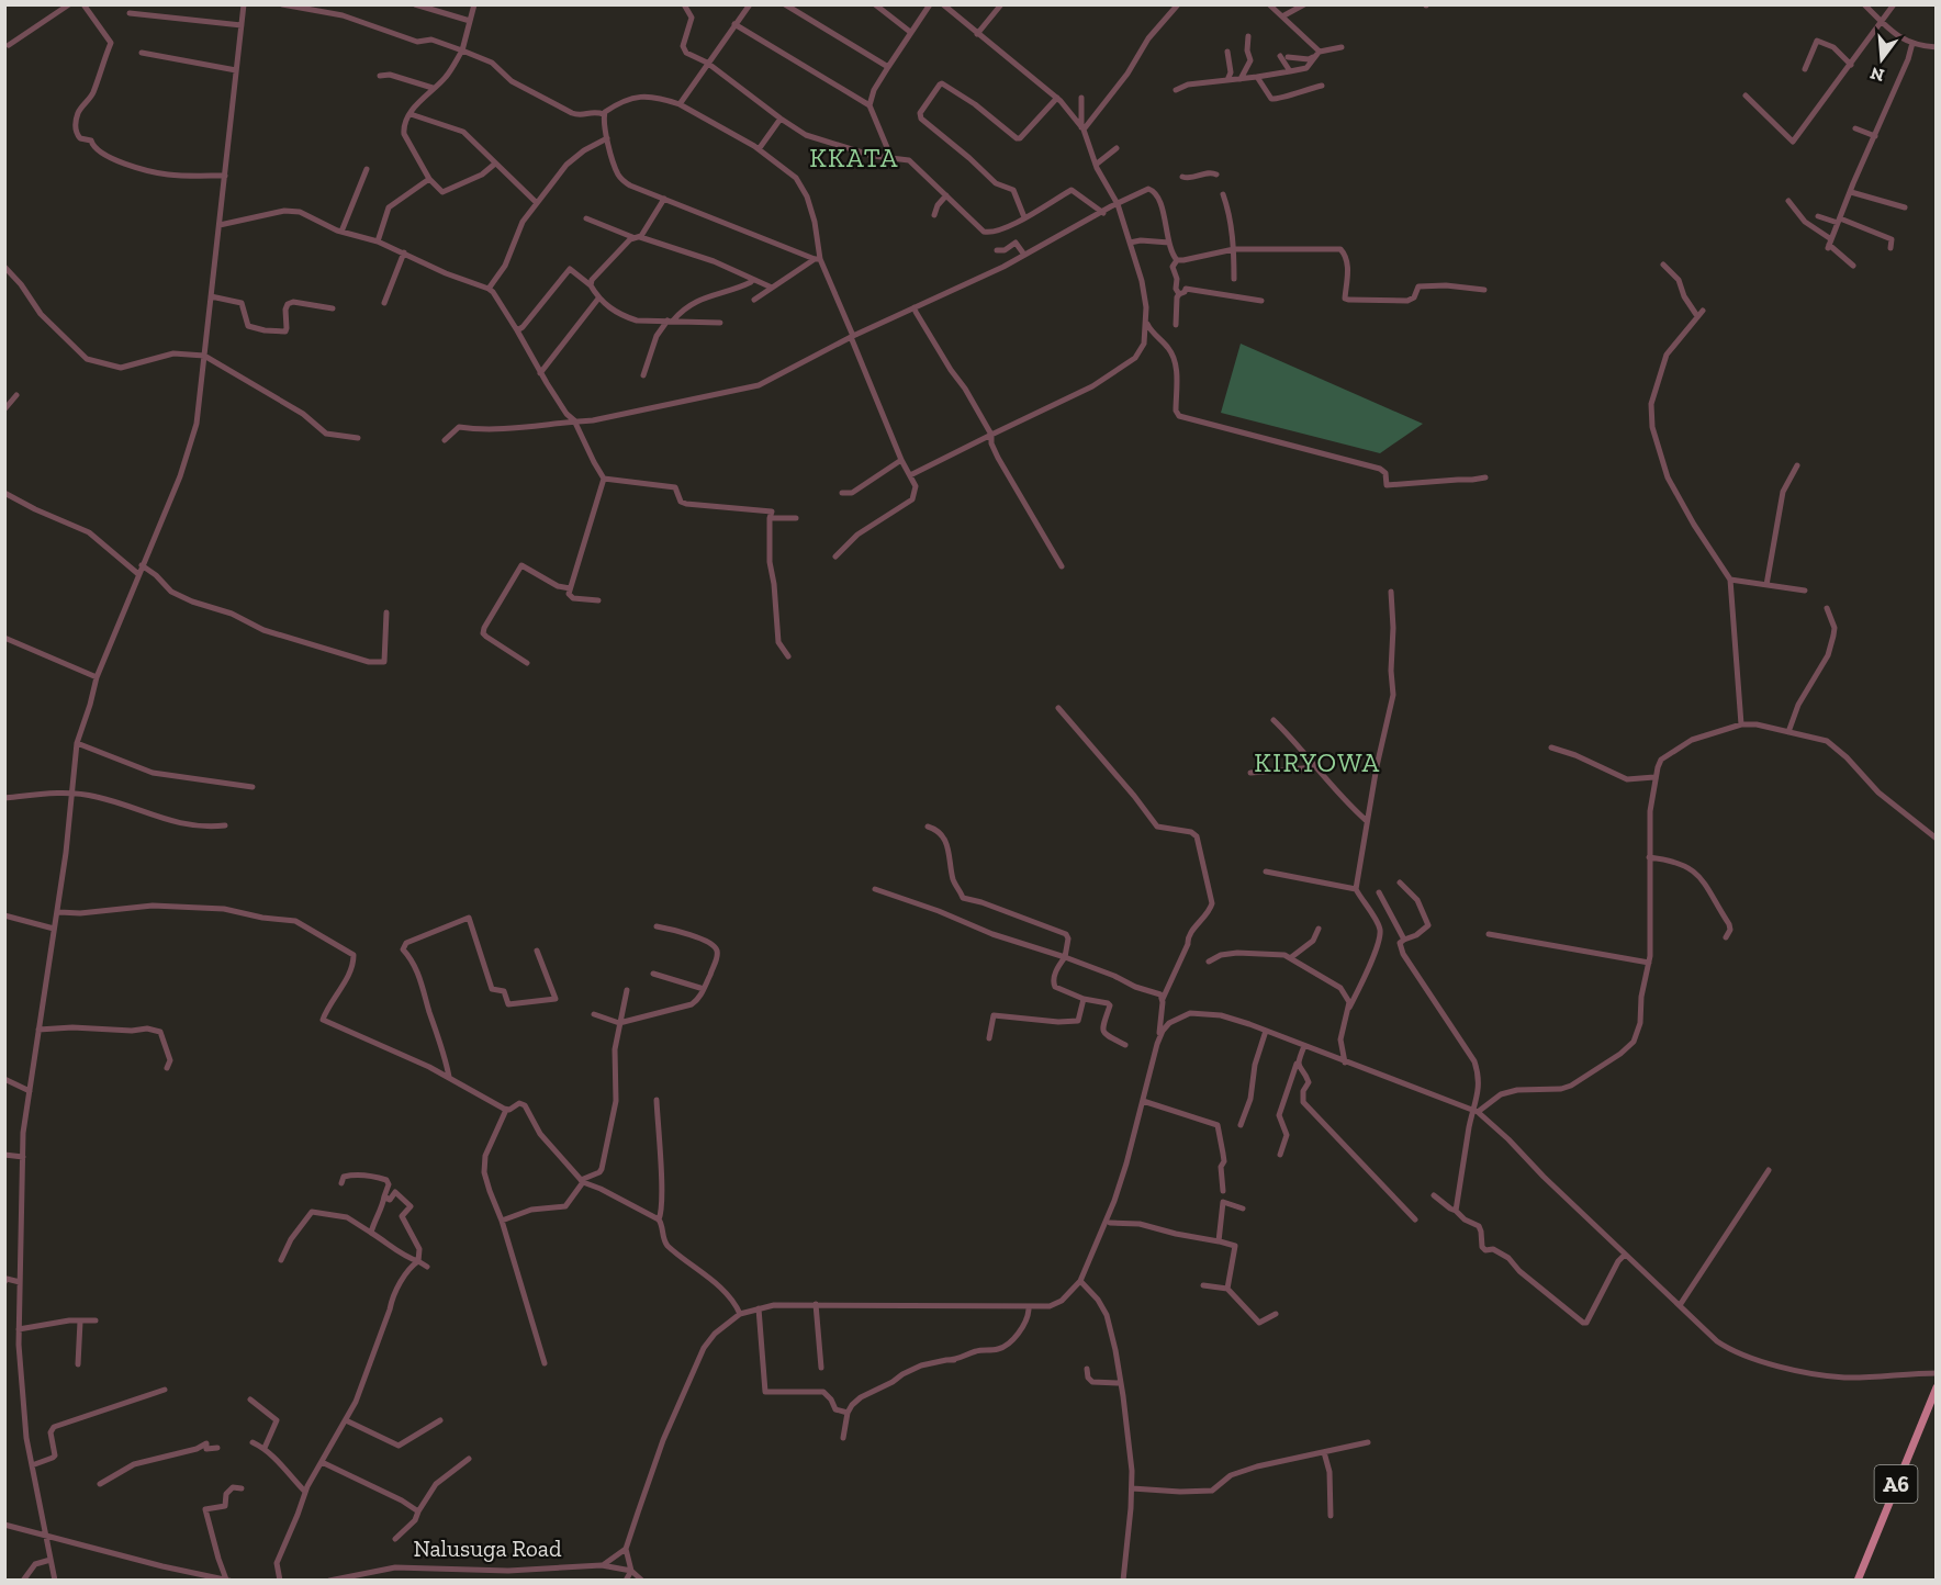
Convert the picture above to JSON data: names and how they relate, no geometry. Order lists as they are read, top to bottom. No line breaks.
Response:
{"streets":{"main road":["A6"],"street":["Nalusuga Road"]},"districts":["KKATA","KIRYOWA"],"north":"bottom"}
